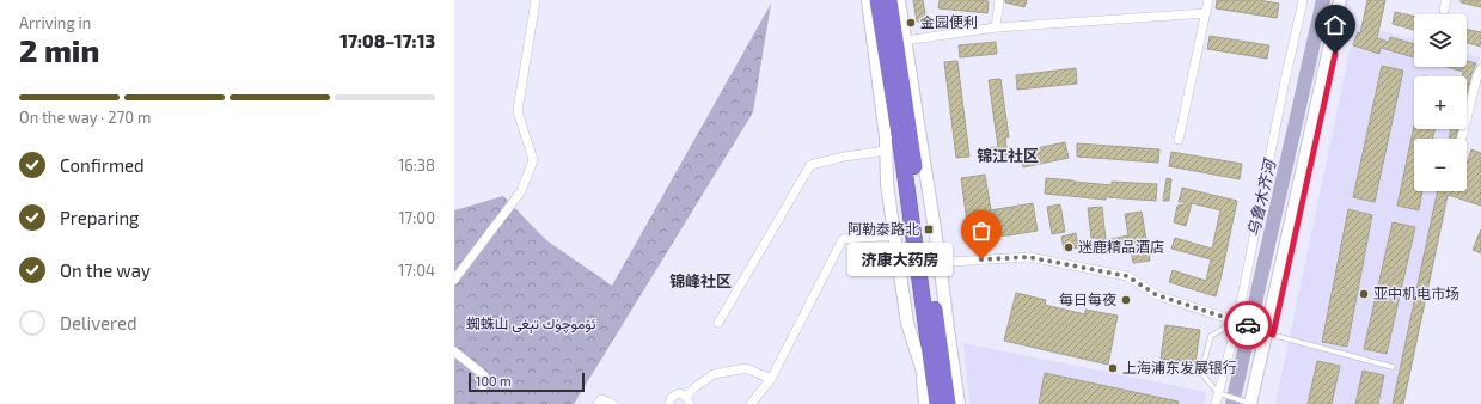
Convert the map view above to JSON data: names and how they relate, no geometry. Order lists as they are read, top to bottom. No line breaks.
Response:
{"districts":["锦江社区","锦峰社区"],"water":["乌鲁木齐河"],"parks":["蜘蛛山 ئۆمۈچۈك تېغى"],"places":{"other":["金园便利","迷鹿精品酒店","济康大药房","亚中机电市场","每日每夜","上海浦东发展银行"],"transit":["阿勒泰路北"]},"scale_bar":"100 m","page":{"heading":["2 min","Arriving in","17:08–17:13"],"map_buttons":["+","−"],"bar":"On the way · 270 m","list":[["Confirmed","16:38"],["Preparing","17:00"],["On the way","17:04"],"Delivered"],"bubble":"济康大药房","scale":"100 m"}}
